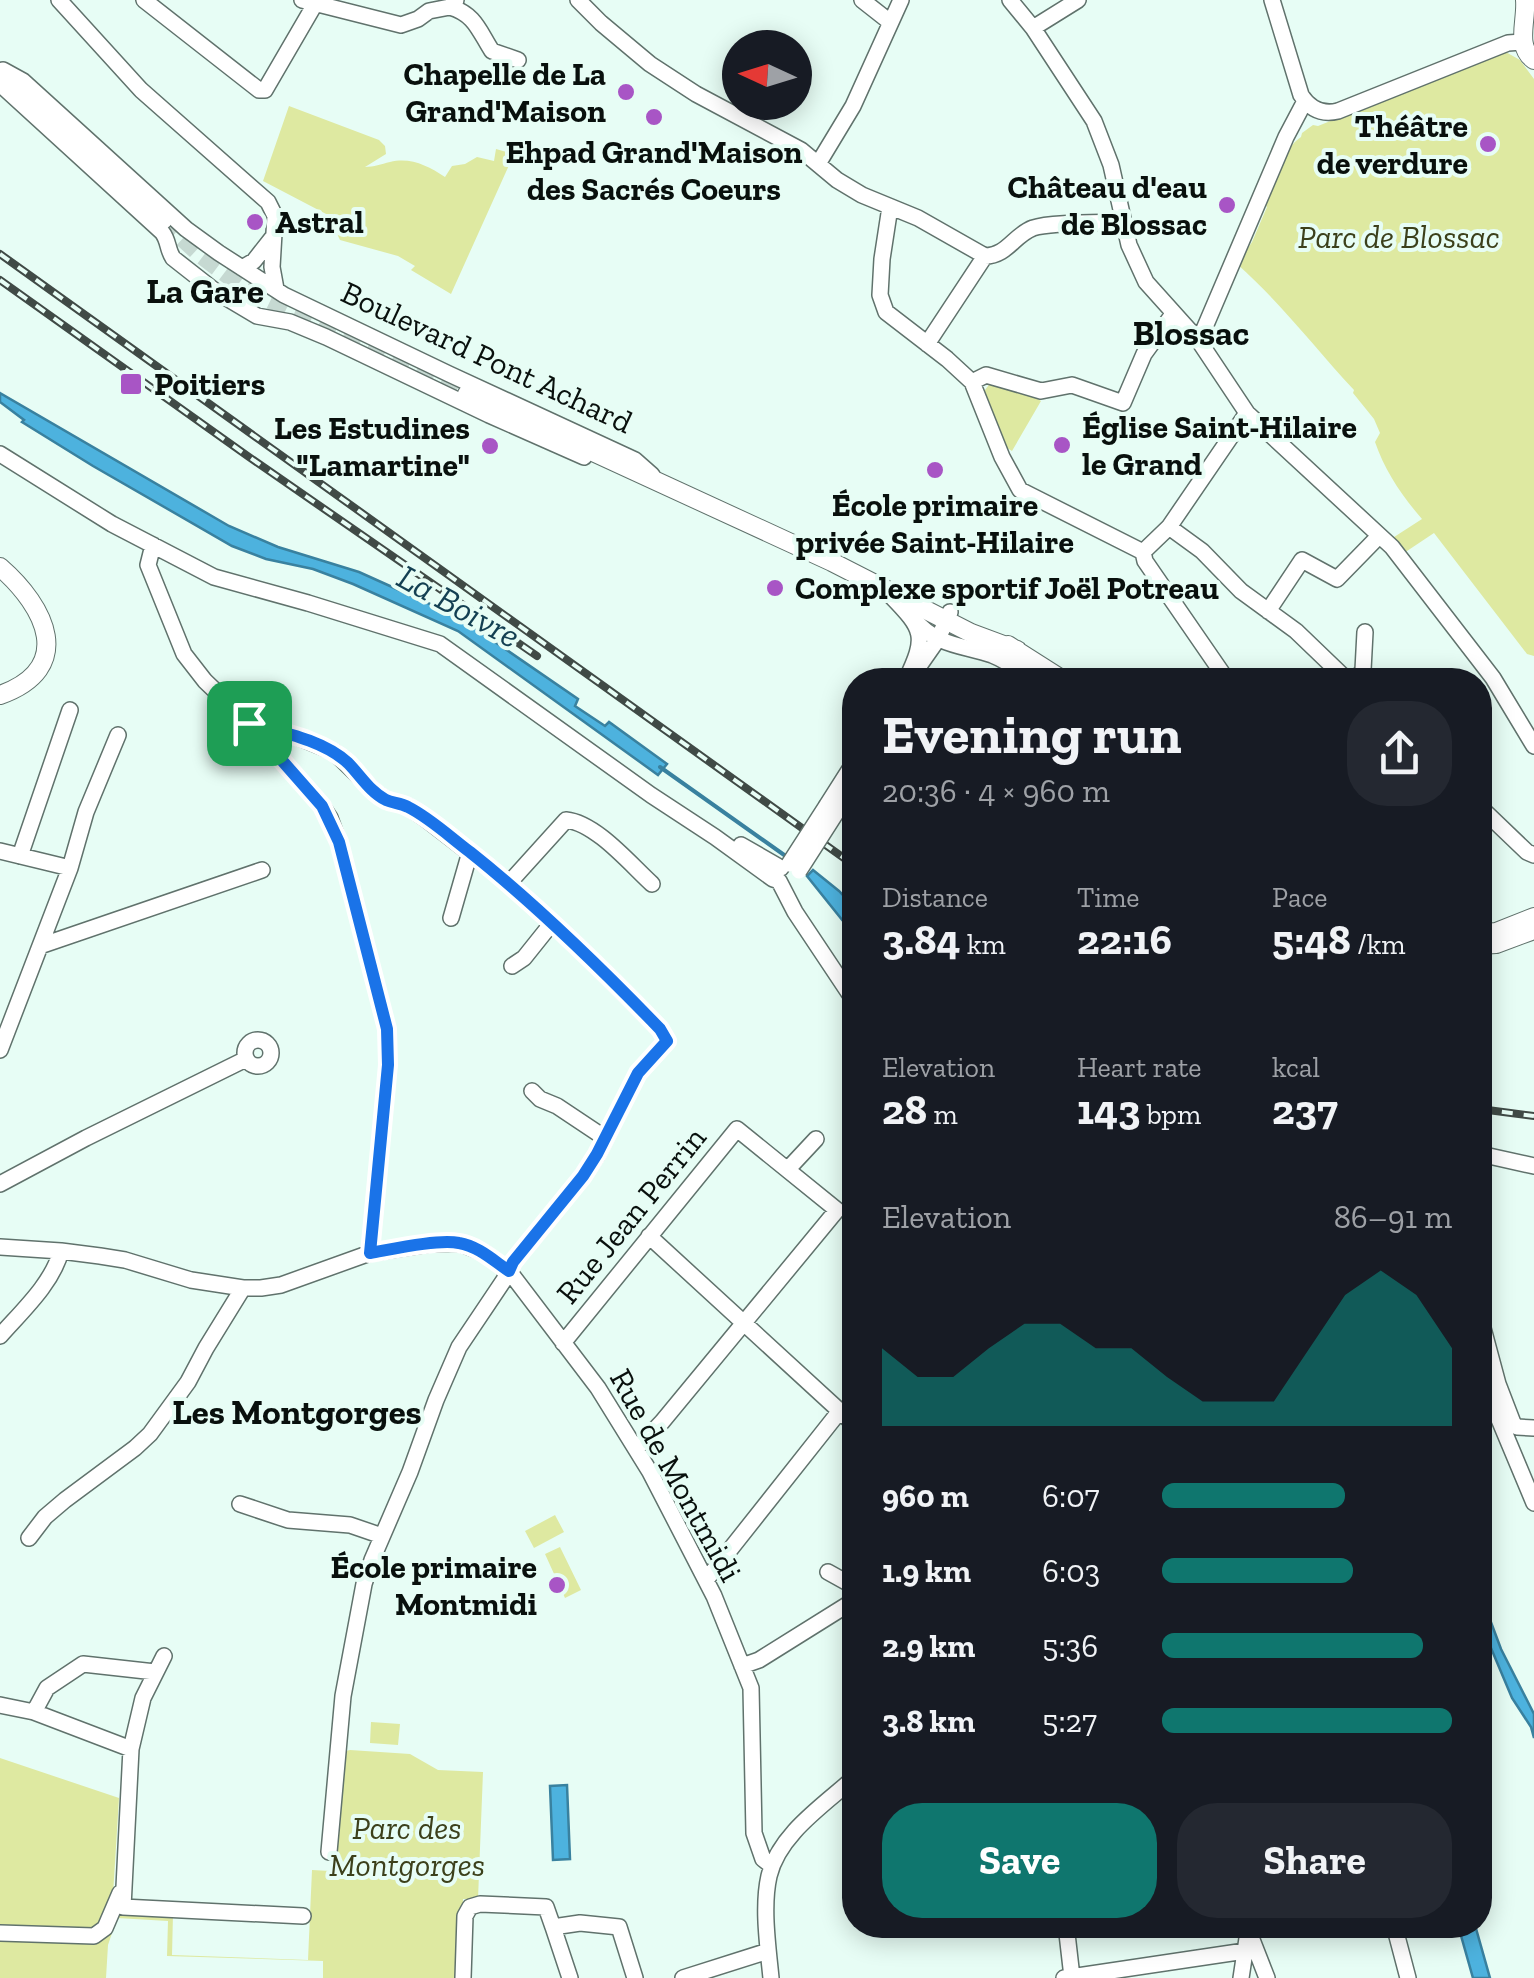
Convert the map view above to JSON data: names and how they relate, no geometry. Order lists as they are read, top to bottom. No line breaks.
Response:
{"streets":{"main road":["Boulevard Pont Achard"],"street":["Rue Jean Perrin","Rue de Montmidi"]},"crossings":[["Rue Jean Perrin","Rue de Montmidi"]],"districts":["La Gare","Blossac","Les Montgorges"],"water":["La Boivre"],"parks":["Parc de Blossac","Parc des Montgorges"],"places":{"other":["Chapelle de La Grand'Maison","Ehpad Grand'Maison des Sacrés Coeurs","Théâtre de verdure","Château d'eau de Blossac","Astral","Église Saint-Hilaire le Grand","Les Estudines \"Lamartine\"","École primaire privée Saint-Hilaire","Complexe sportif Joël Potreau","École primaire Montmidi"],"transit":["Poitiers"]},"north":"left","page":{"heading":["Evening run","20:36 · 4 × 960 m"],"stats":[["Distance","3.84 km"],["Time","22:16"],["Pace","5:48 /km"],["Elevation","28 m"],["Heart rate","143 bpm"],["kcal","237"]],"chart":["Elevation","86–91 m"],"list":[{"name":"960 m","note":"6:07"},{"name":"1.9 km","note":"6:03"},{"name":"2.9 km","note":"5:36"},{"name":"3.8 km","note":"5:27"}],"buttons":["Save","Share"]}}
